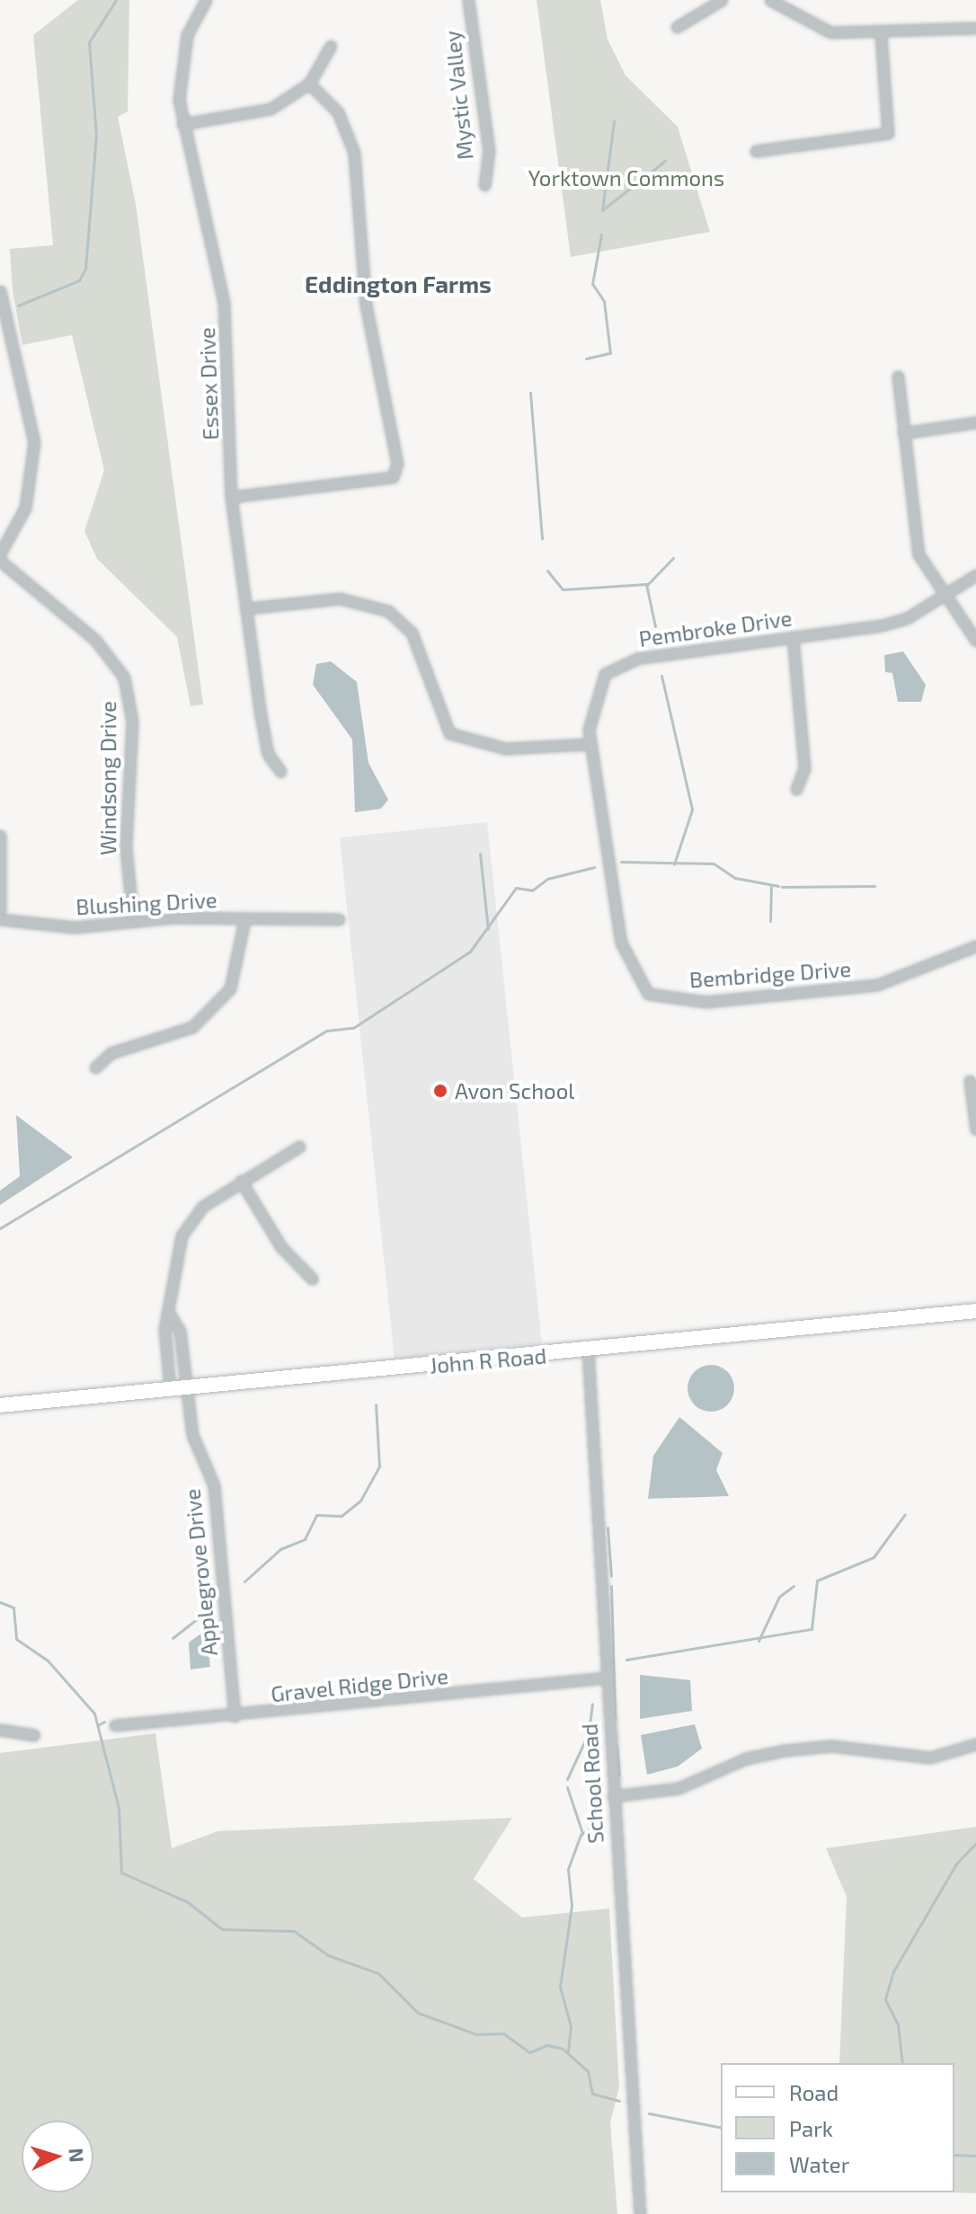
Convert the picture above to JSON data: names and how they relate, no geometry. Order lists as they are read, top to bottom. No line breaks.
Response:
{"streets":{"main road":["John R Road"],"street":["Mystic Valley","Essex Drive","Pembroke Drive","Windsong Drive","Blushing Drive","Bembridge Drive","Applegrove Drive","Gravel Ridge Drive","School Road"]},"crossings":[["Pembroke Drive","Bembridge Drive"],["Windsong Drive","Blushing Drive"],["John R Road","Applegrove Drive"],["John R Road","School Road"],["Applegrove Drive","Gravel Ridge Drive"],["Gravel Ridge Drive","School Road"]],"districts":["Eddington Farms"],"parks":["Yorktown Commons"],"places":["Avon School"],"legend":["Road","Park","Water"],"north":"right"}
